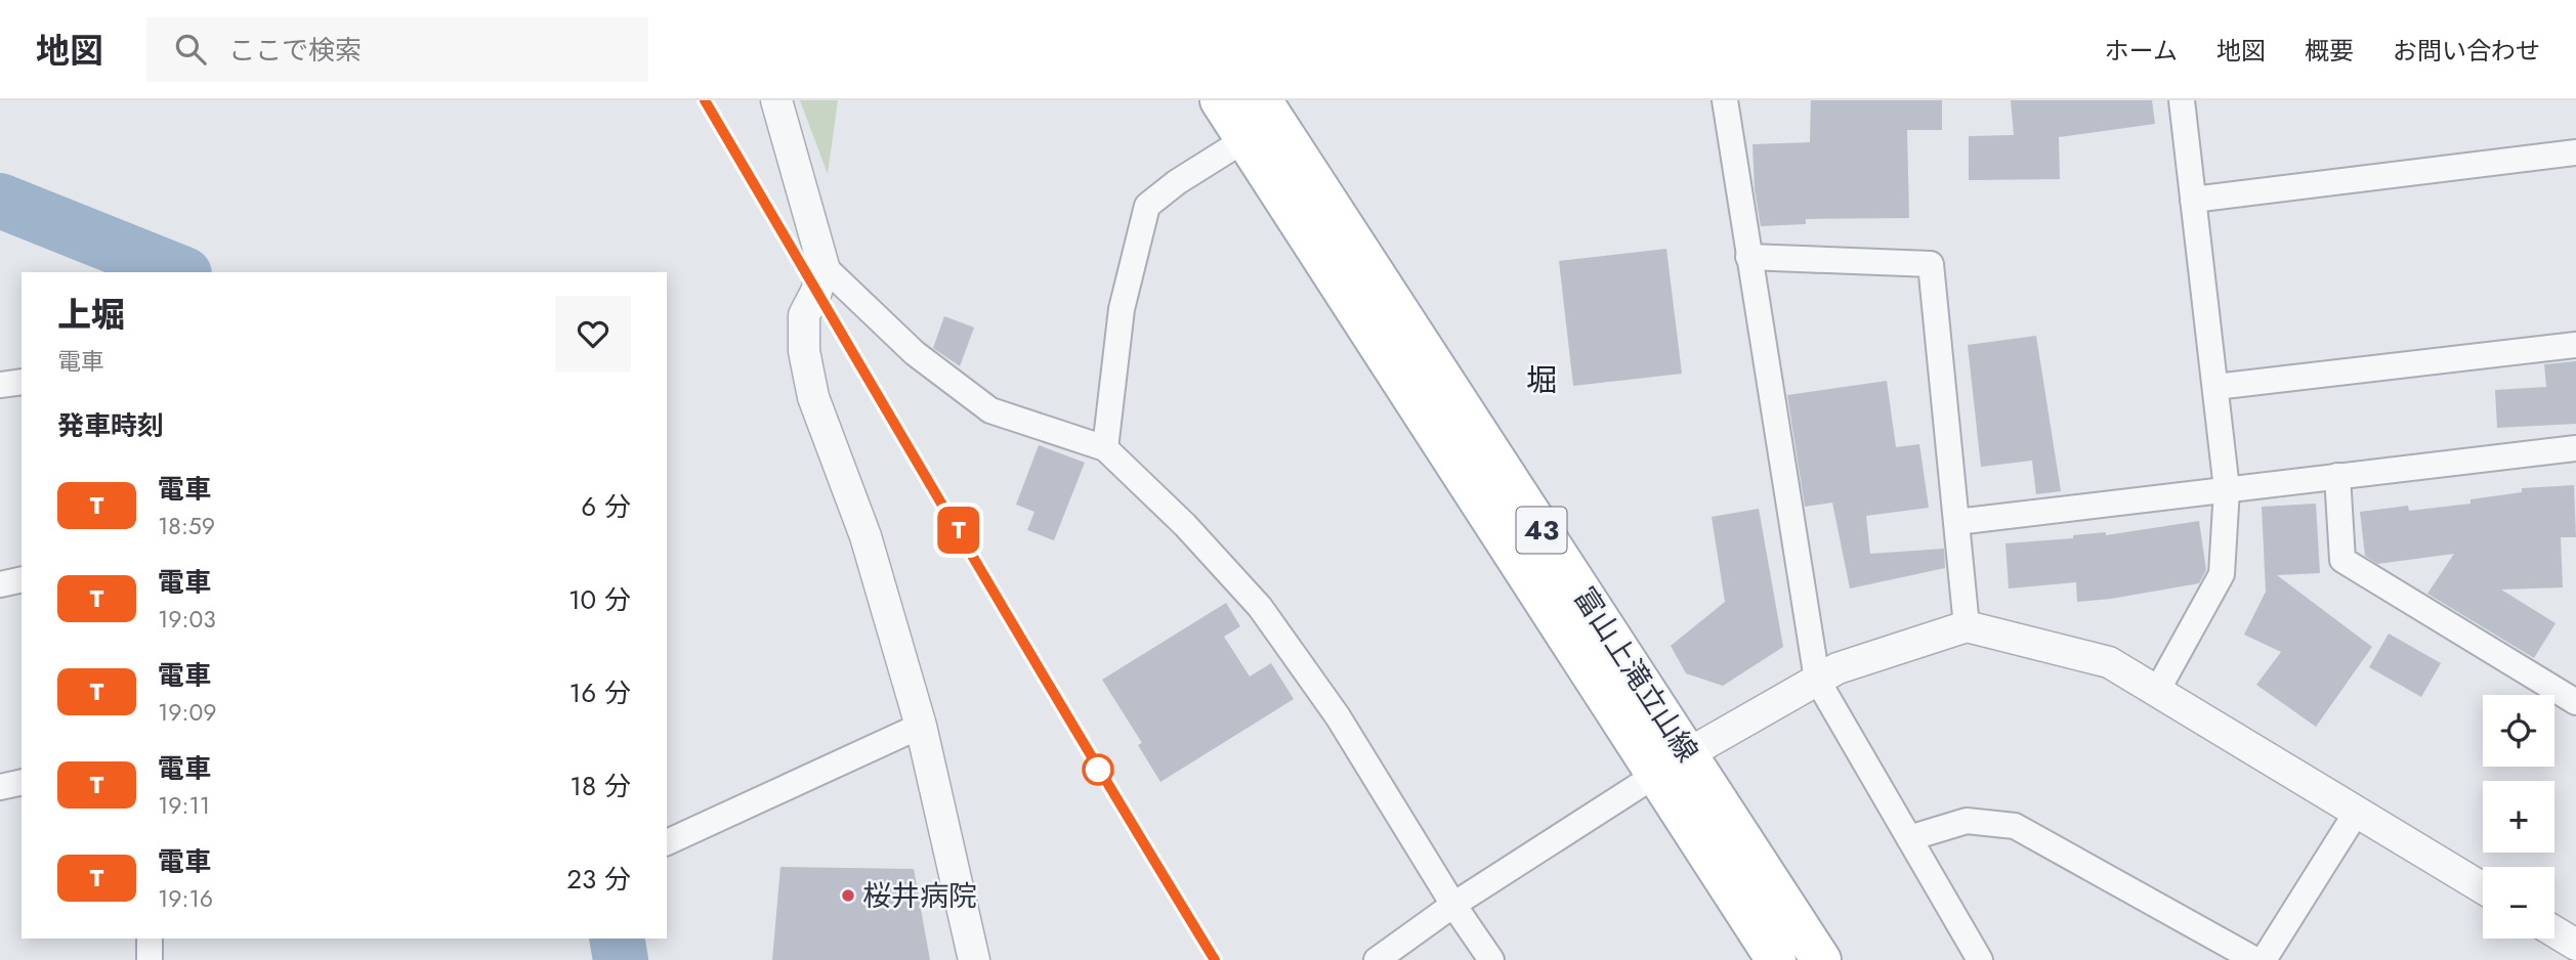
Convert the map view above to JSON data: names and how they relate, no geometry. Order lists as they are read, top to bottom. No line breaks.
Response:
{"streets":{"main road":["43","富山上滝立山線"]},"districts":["堀"],"places":["桜井病院"],"page":{"header":"地図","search":"ここで検索","nav":["ホーム","地図","概要","お問い合わせ"],"on_map":"T","heading":[["上堀","電車"],"発車時刻"],"list":[{"mark":"T","name":"電車","note":"18:59","value":"6 分"},{"mark":"T","name":"電車","note":"19:03","value":"10 分"},{"mark":"T","name":"電車","note":"19:09","value":"16 分"},{"mark":"T","name":"電車","note":"19:11","value":"18 分"},{"mark":"T","name":"電車","note":"19:16","value":"23 分"}],"map_buttons":["+","−"]}}
